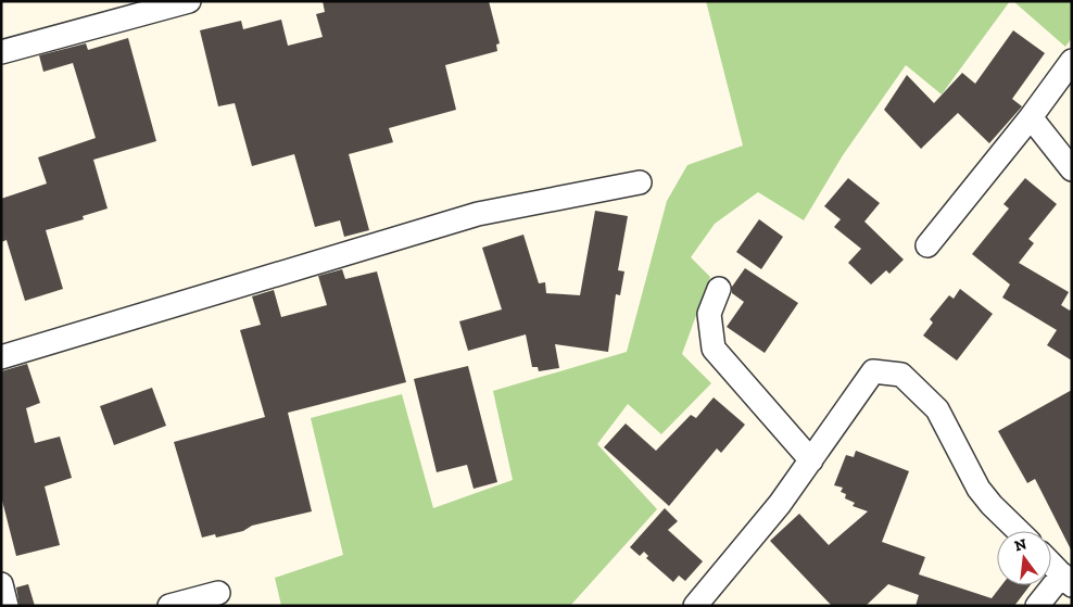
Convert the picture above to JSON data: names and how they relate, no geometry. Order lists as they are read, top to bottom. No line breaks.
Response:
{"north":"top"}
